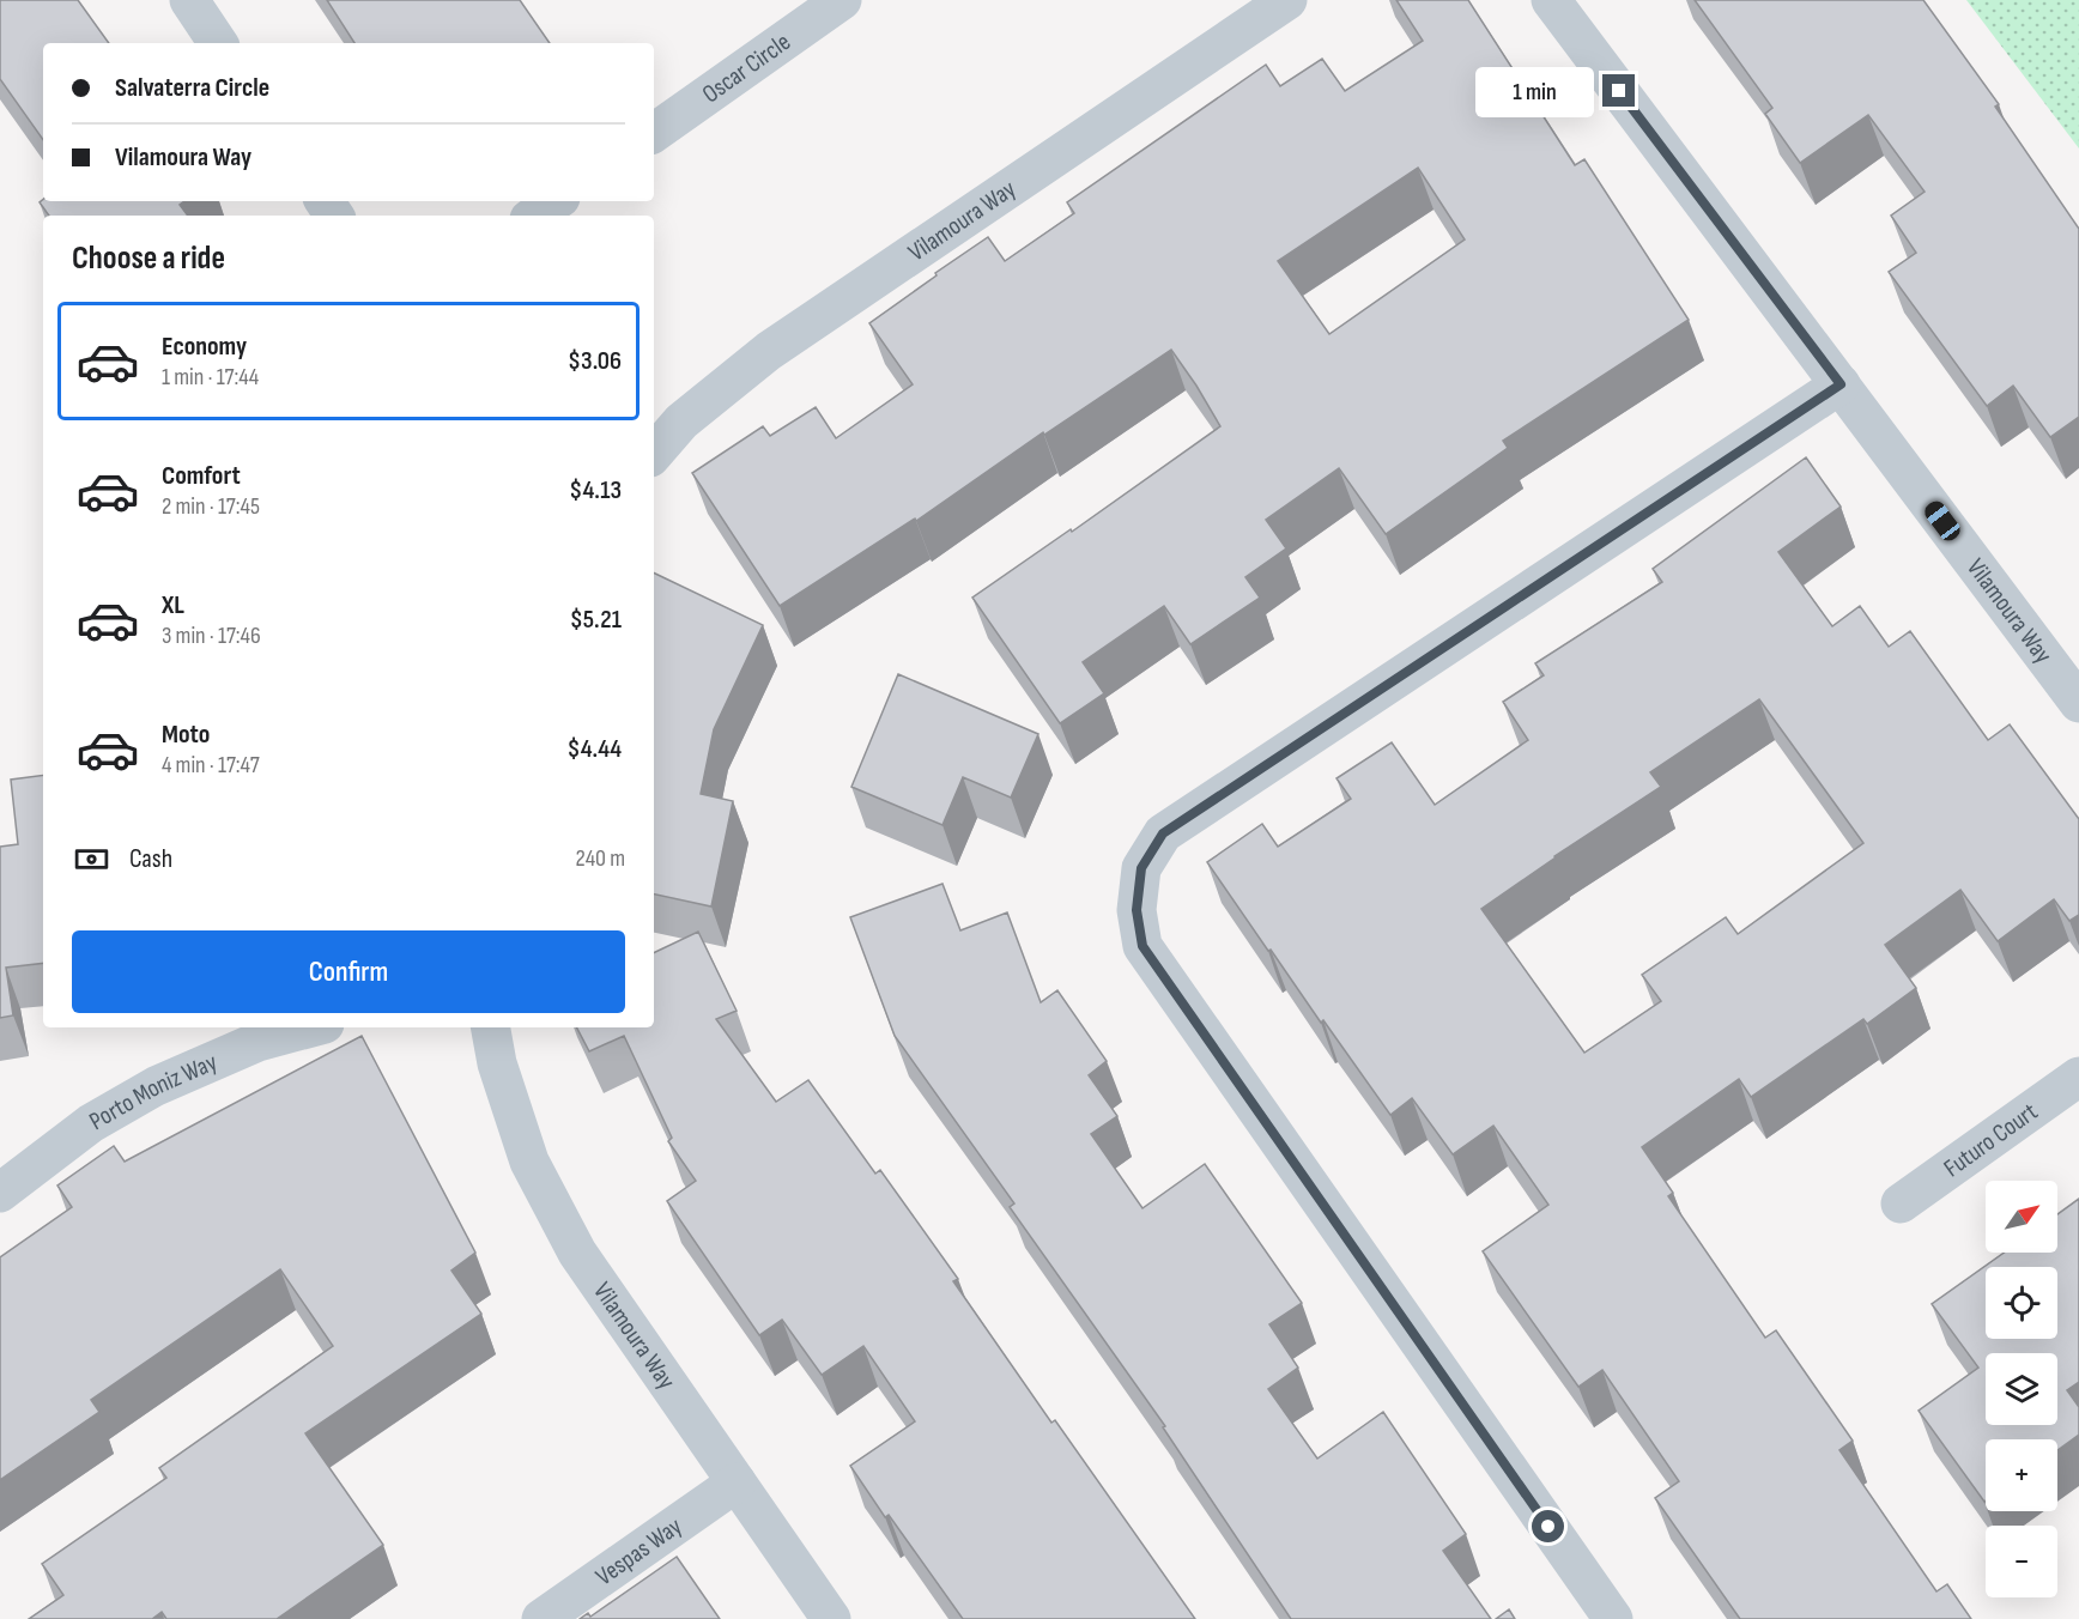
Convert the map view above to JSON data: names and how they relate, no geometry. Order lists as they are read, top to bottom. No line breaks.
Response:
{"streets":{"street":["Oscar Circle","Vilamoura Way","Porto Moniz Way","Futuro Court","Vespas Way"]},"crossings":[["Vilamoura Way","Vespas Way"]],"north":"top right","page":{"banner":["Salvaterra Circle","Vilamoura Way"],"bubble":"1 min","heading":"Choose a ride","list":[{"name":"Economy","note":"1 min · 17:44","value":"$3.06"},{"name":"Comfort","note":"2 min · 17:45","value":"$4.13"},{"name":"XL","note":"3 min · 17:46","value":"$5.21"},{"name":"Moto","note":"4 min · 17:47","value":"$4.44"}],"pay":["Cash","240 m"],"buttons":"Confirm","map_buttons":["+","−"]}}
